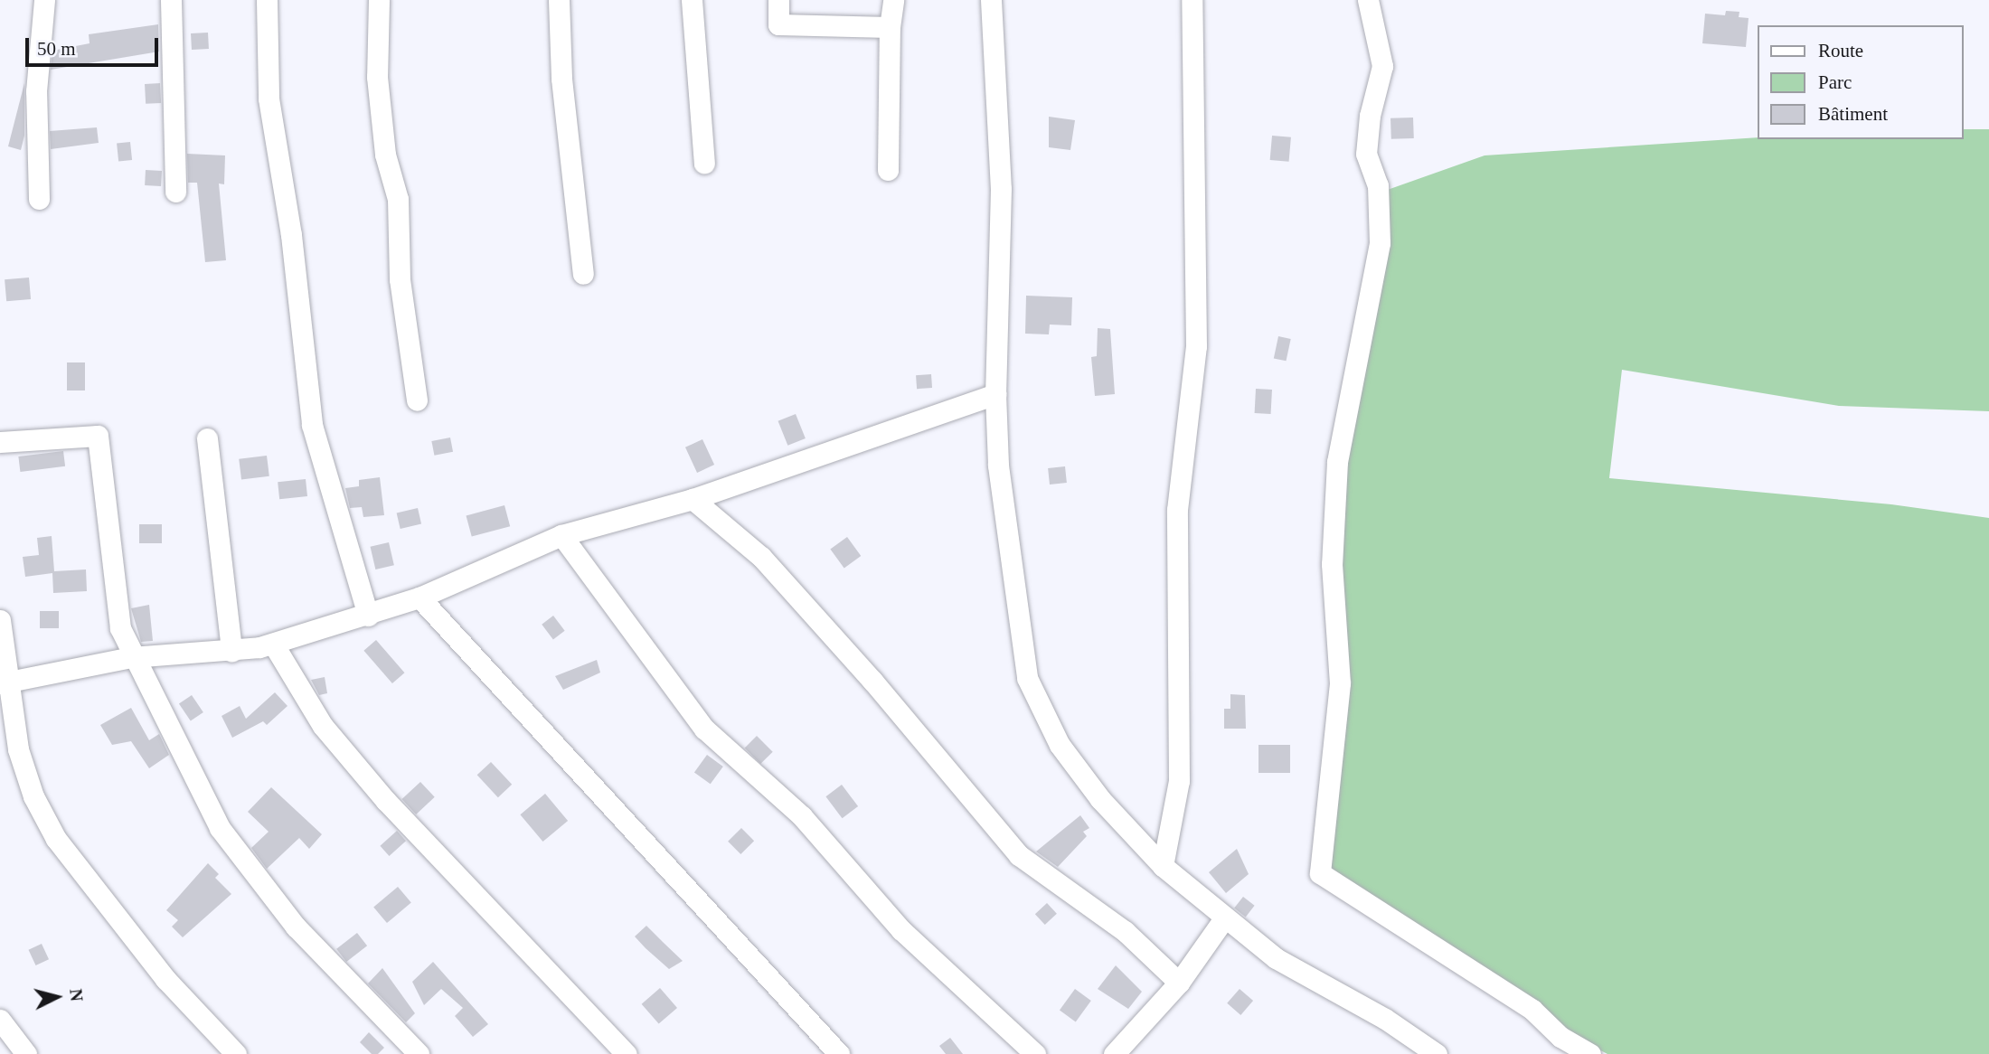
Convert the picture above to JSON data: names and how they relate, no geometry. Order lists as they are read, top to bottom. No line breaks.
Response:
{"legend":["Route","Parc","Bâtiment"],"scale_bar":"50 m","north":"right"}
